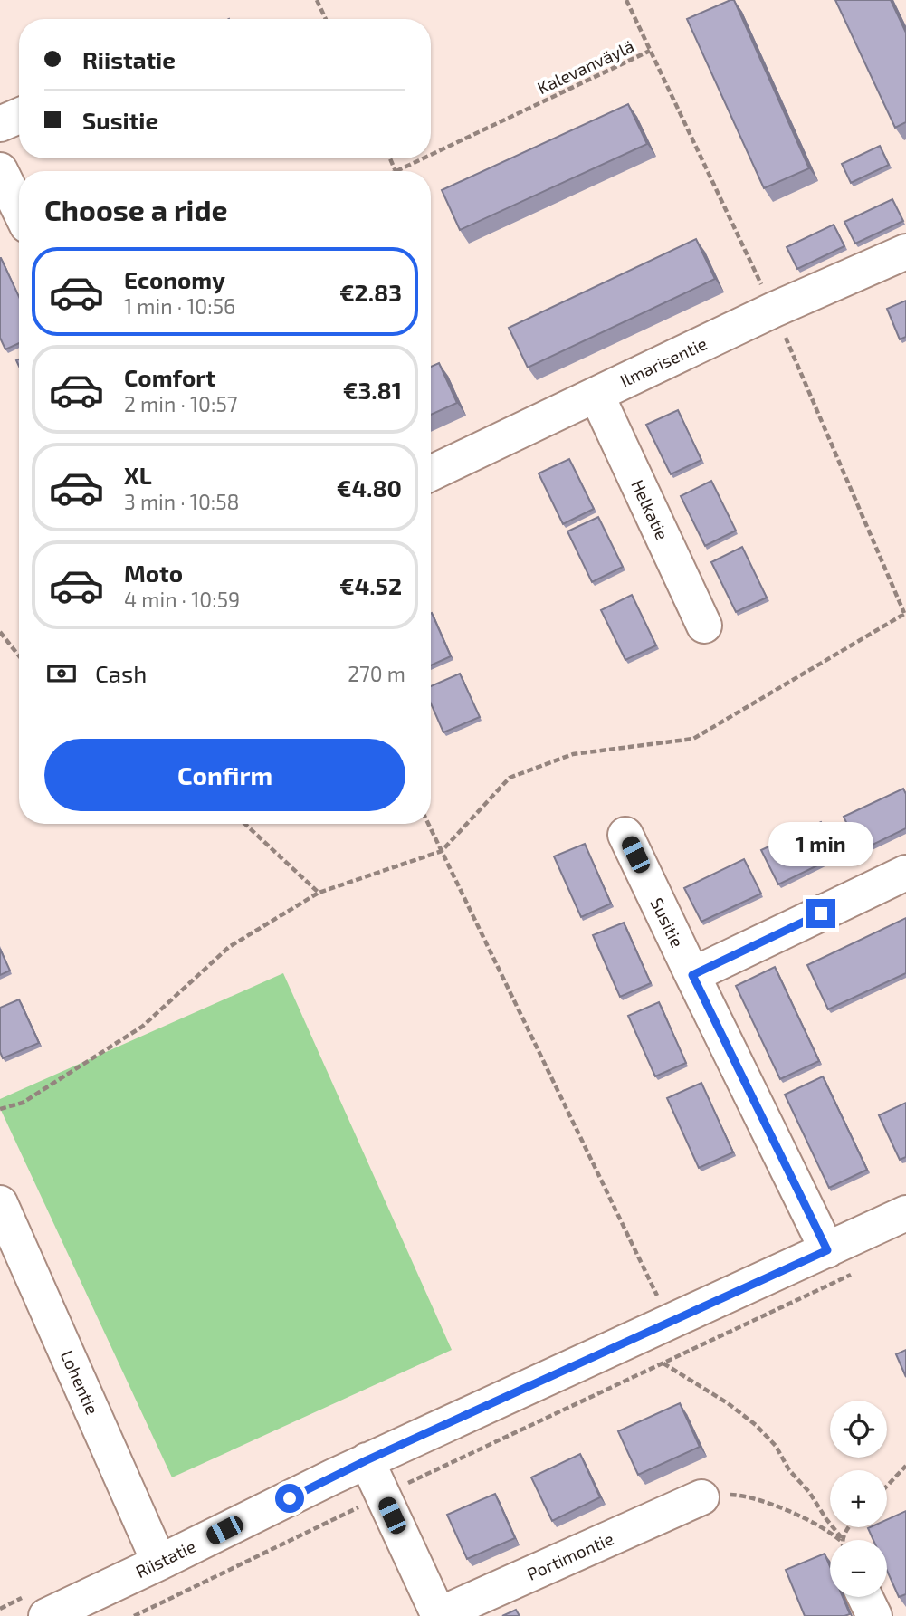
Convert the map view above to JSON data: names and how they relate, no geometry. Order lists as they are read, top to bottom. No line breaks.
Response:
{"streets":{"street":["Ilmarisentie","Helkatie","Susitie","Lohentie","Portimontie","Riistatie"],"path":["Kalevanväylä"]},"crossings":[["Kalevanväylä","Ilmarisentie"],["Ilmarisentie","Helkatie"],["Susitie","Riistatie"],["Lohentie","Riistatie"]],"page":{"banner":["Riistatie","Susitie"],"heading":"Choose a ride","list":[{"name":"Economy","note":"1 min · 10:56","value":"€2.83"},{"name":"Comfort","note":"2 min · 10:57","value":"€3.81"},{"name":"XL","note":"3 min · 10:58","value":"€4.80"},{"name":"Moto","note":"4 min · 10:59","value":"€4.52"}],"pay":["Cash","270 m"],"buttons":"Confirm","bubble":"1 min","map_buttons":["+","−"]}}
